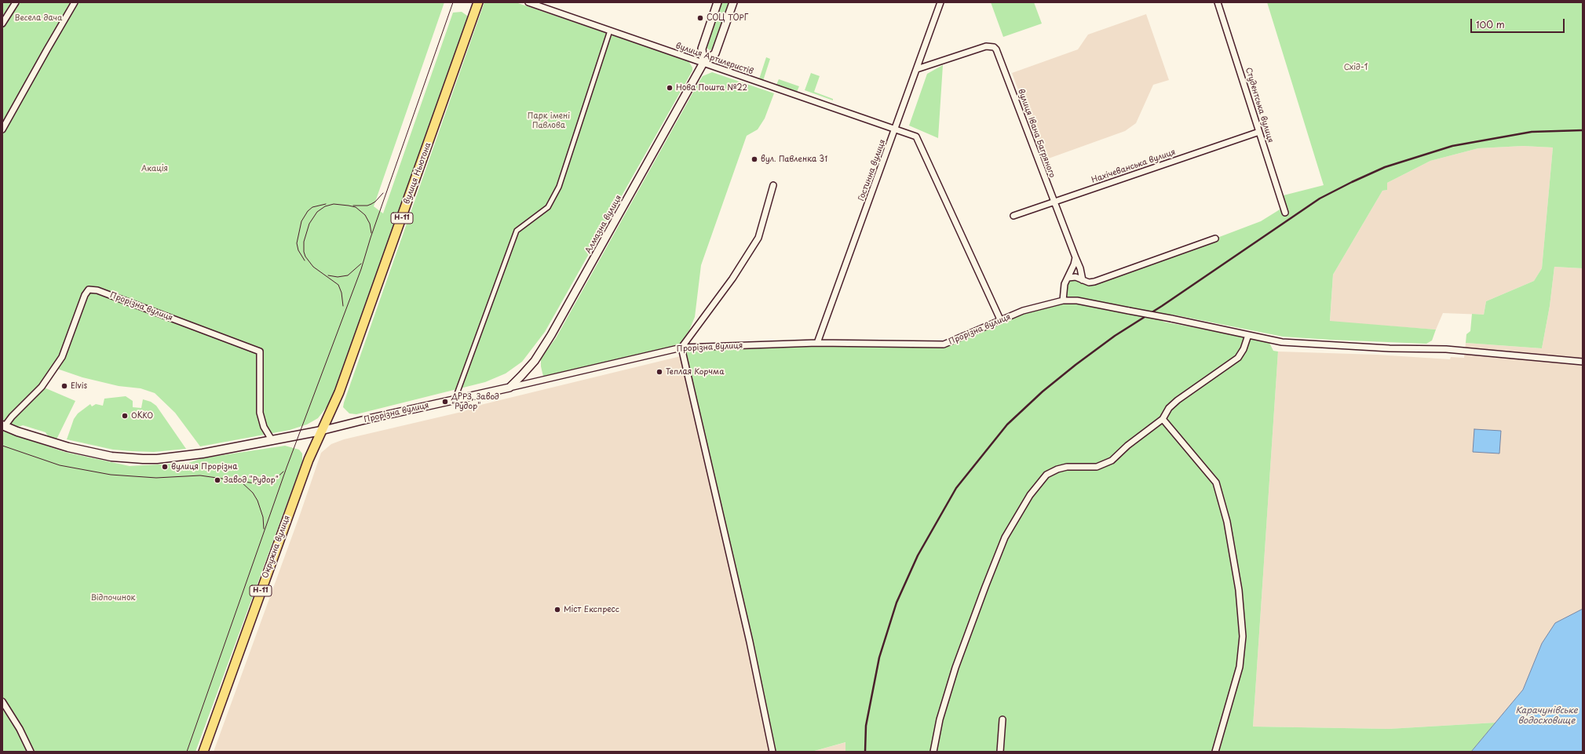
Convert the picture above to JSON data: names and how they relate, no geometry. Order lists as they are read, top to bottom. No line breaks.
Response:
{"streets":{"main road":["вулиця Ньютона","Н-11","Прорізна вулиця","Окружна вулиця"],"street":["вулиця Артилеристів","Студентська вулиця","вулиця Івана Багряного","Нахічеванська вулиця","Гостинна вулиця","Алмазна вулиця"]},"crossings":[["вулиця Артилеристів","Гостинна вулиця"],["вулиця Артилеристів","Алмазна вулиця"],["вулиця Артилеристів","Прорізна вулиця"],["Студентська вулиця","Нахічеванська вулиця"],["вулиця Івана Багряного","Нахічеванська вулиця"],["вулиця Івана Багряного","Гостинна вулиця"],["Гостинна вулиця","Прорізна вулиця"],["вулиця Ньютона","Прорізна вулиця"],["вулиця Ньютона","Окружна вулиця"],["Алмазна вулиця","Прорізна вулиця"],["Прорізна вулиця","Окружна вулиця"]],"water":["Карачунівське водосховище"],"parks":["Весела дача","Схід-1","Парк імені Павлова","Акація","Відпочинок"],"places":["СОЦ ТОРГ","Нова Пошта №22","вул. Павленка 31","Теплая Корчма","Elvis","ДРРЗ, Завод \"Рудор\"","ОККО","вулиця Прорізна","Завод \"Рудор\"","Міст Експресс"],"scale_bar":"100 m"}
